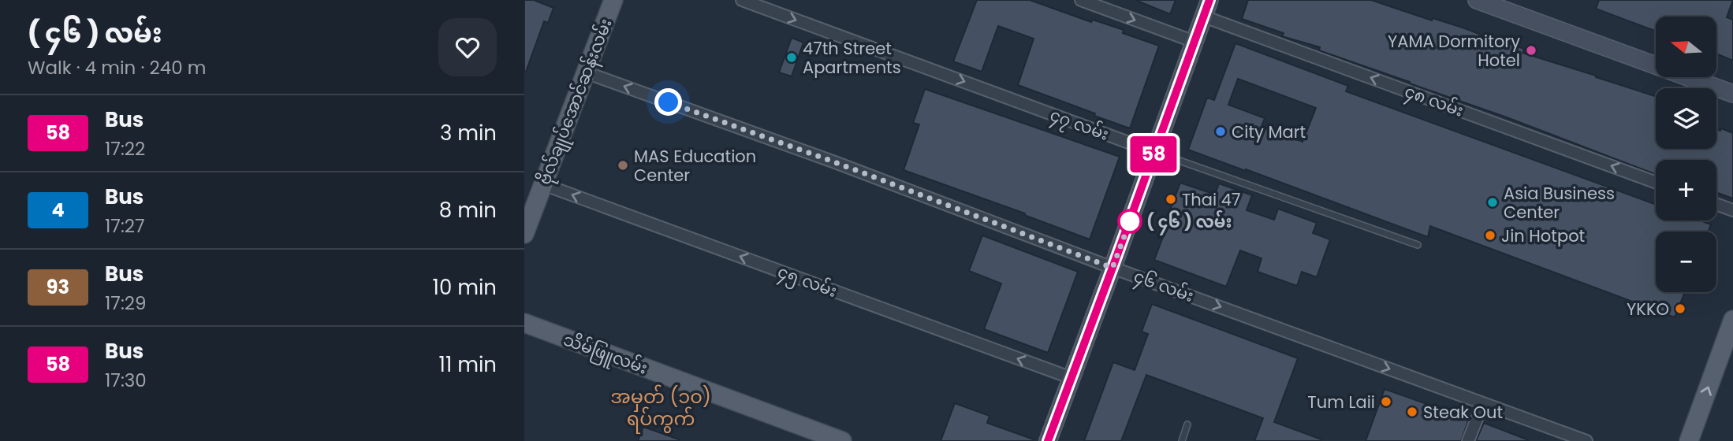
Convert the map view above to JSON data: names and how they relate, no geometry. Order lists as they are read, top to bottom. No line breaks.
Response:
{"streets":{"main road":["ဗိုလ်ချုပ်အောင်ဆန်းလမ်း","သိမ်ဖြူလမ်း"],"street":["၄၈ လမ်း","၄၇ လမ်း","၄၅ လမ်း","၄၆ လမ်း"]},"crossings":[["ဗိုလ်ချုပ်အောင်ဆန်းလမ်း","၄၅ လမ်း"],["ဗိုလ်ချုပ်အောင်ဆန်းလမ်း","၄၆ လမ်း"]],"one_way":["၄၈ လမ်း","၄၇ လမ်း","၄၅ လမ်း"],"districts":["အမှတ် (၁၀) ရပ်ကွက်"],"places":["YAMA Dormitory Hotel","47th Street Apartments","City Mart","MAS Education Center","Thai 47","Asia Business Center","( ၄၆ ) လမ်း","Jin Hotpot","YKKO","Tum Laii","Steak Out"],"lines":["bus line 58"],"north":"left","page":{"heading":["( ၄၆ ) လမ်း","Walk · 4 min · 240 m"],"on_map":"58","map_buttons":["+","−"],"list":[{"mark":"58","name":"Bus","note":"17:22","value":"3 min"},{"mark":"4","name":"Bus","note":"17:27","value":"8 min"},{"mark":"93","name":"Bus","note":"17:29","value":"10 min"},{"mark":"58","name":"Bus","note":"17:30","value":"11 min"}]}}
